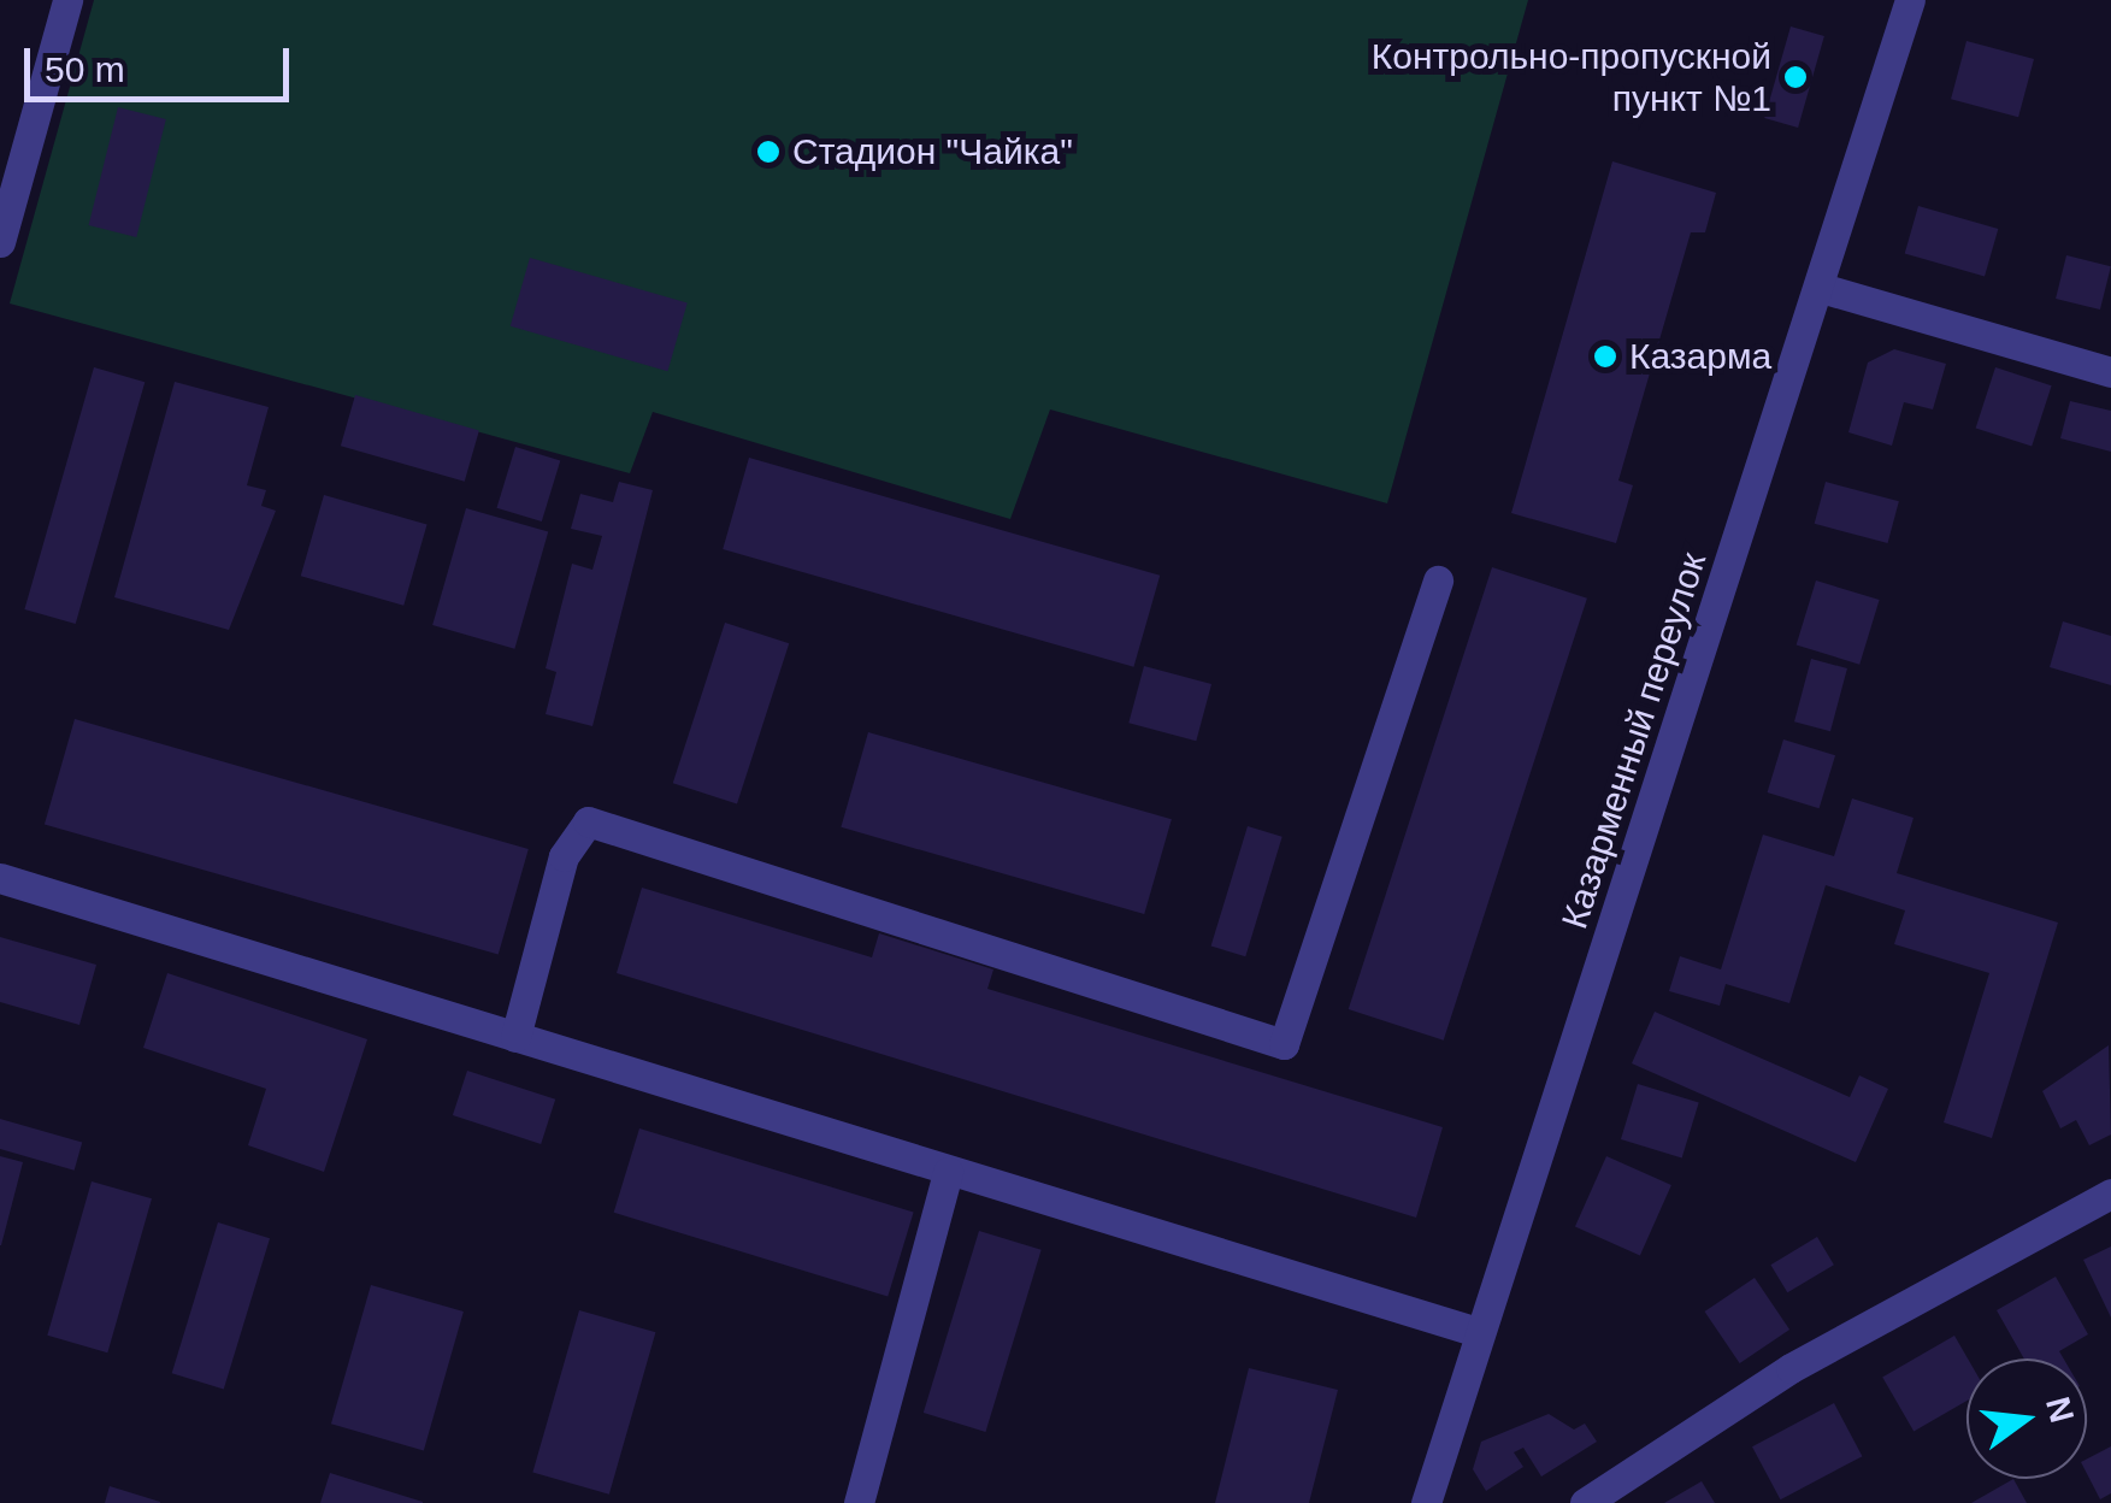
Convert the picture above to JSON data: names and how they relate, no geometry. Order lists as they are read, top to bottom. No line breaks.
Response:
{"streets":{"street":["Казарменный переулок"]},"places":["Контрольно-пропускной пункт №1","Стадион \"Чайка\"","Казарма"],"scale_bar":"50 m","north":"right"}
